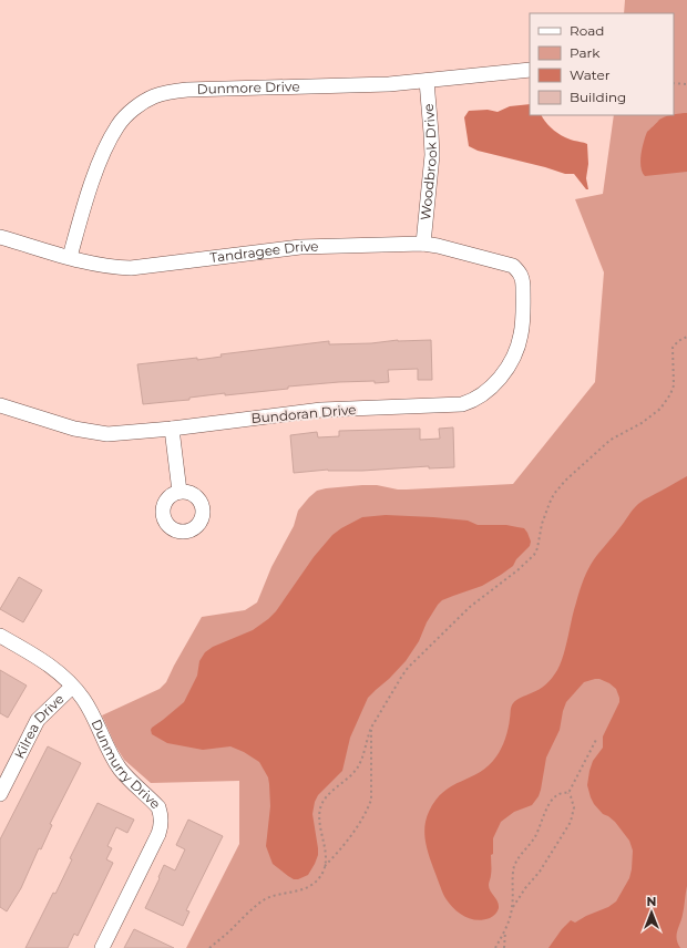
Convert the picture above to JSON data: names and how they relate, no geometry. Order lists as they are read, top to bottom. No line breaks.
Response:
{"streets":{"street":["Dunmore Drive","Woodbrook Drive","Tandragee Drive","Bundoran Drive","Kilrea Drive","Dunmurry Drive"]},"crossings":[["Dunmore Drive","Woodbrook Drive"],["Dunmore Drive","Tandragee Drive"],["Woodbrook Drive","Tandragee Drive"],["Tandragee Drive","Bundoran Drive"],["Kilrea Drive","Dunmurry Drive"]],"legend":["Road","Park","Water","Building"],"north":"top"}
